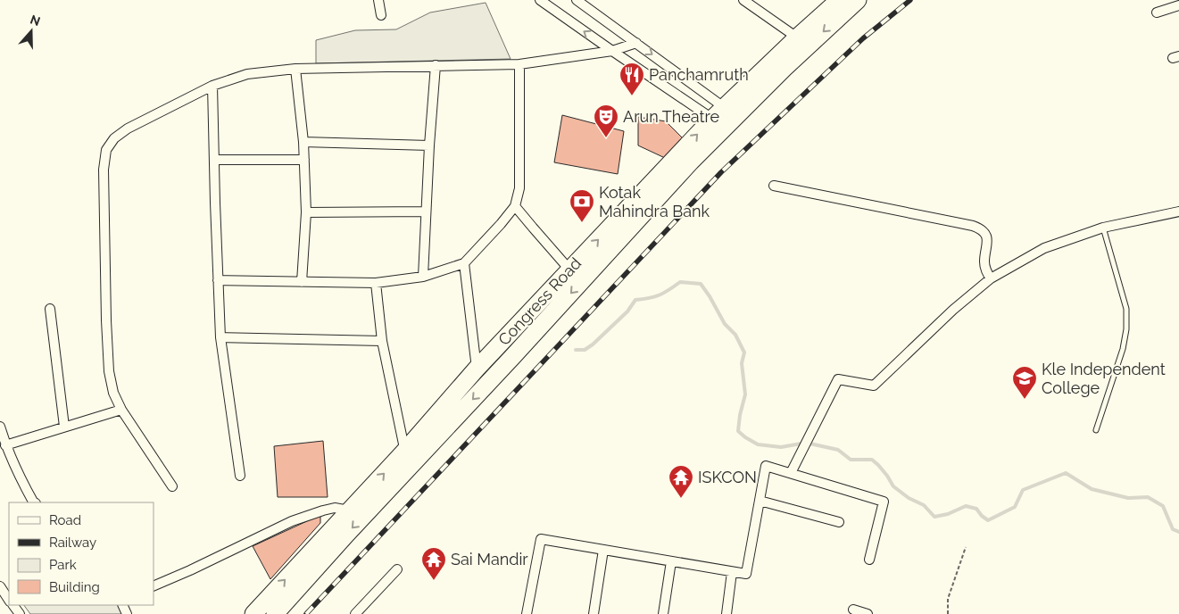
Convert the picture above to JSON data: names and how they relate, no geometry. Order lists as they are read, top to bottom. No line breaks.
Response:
{"streets":{"highway":["Congress Road"]},"places":{"restaurant":["Panchamruth"],"theatre":["Arun Theatre"],"bank":["Kotak Mahindra Bank"],"school or university":["Kle Independent College"],"temple":["ISKCON","Sai Mandir"]},"legend":["Road","Railway","Park","Building"],"north":"top"}
